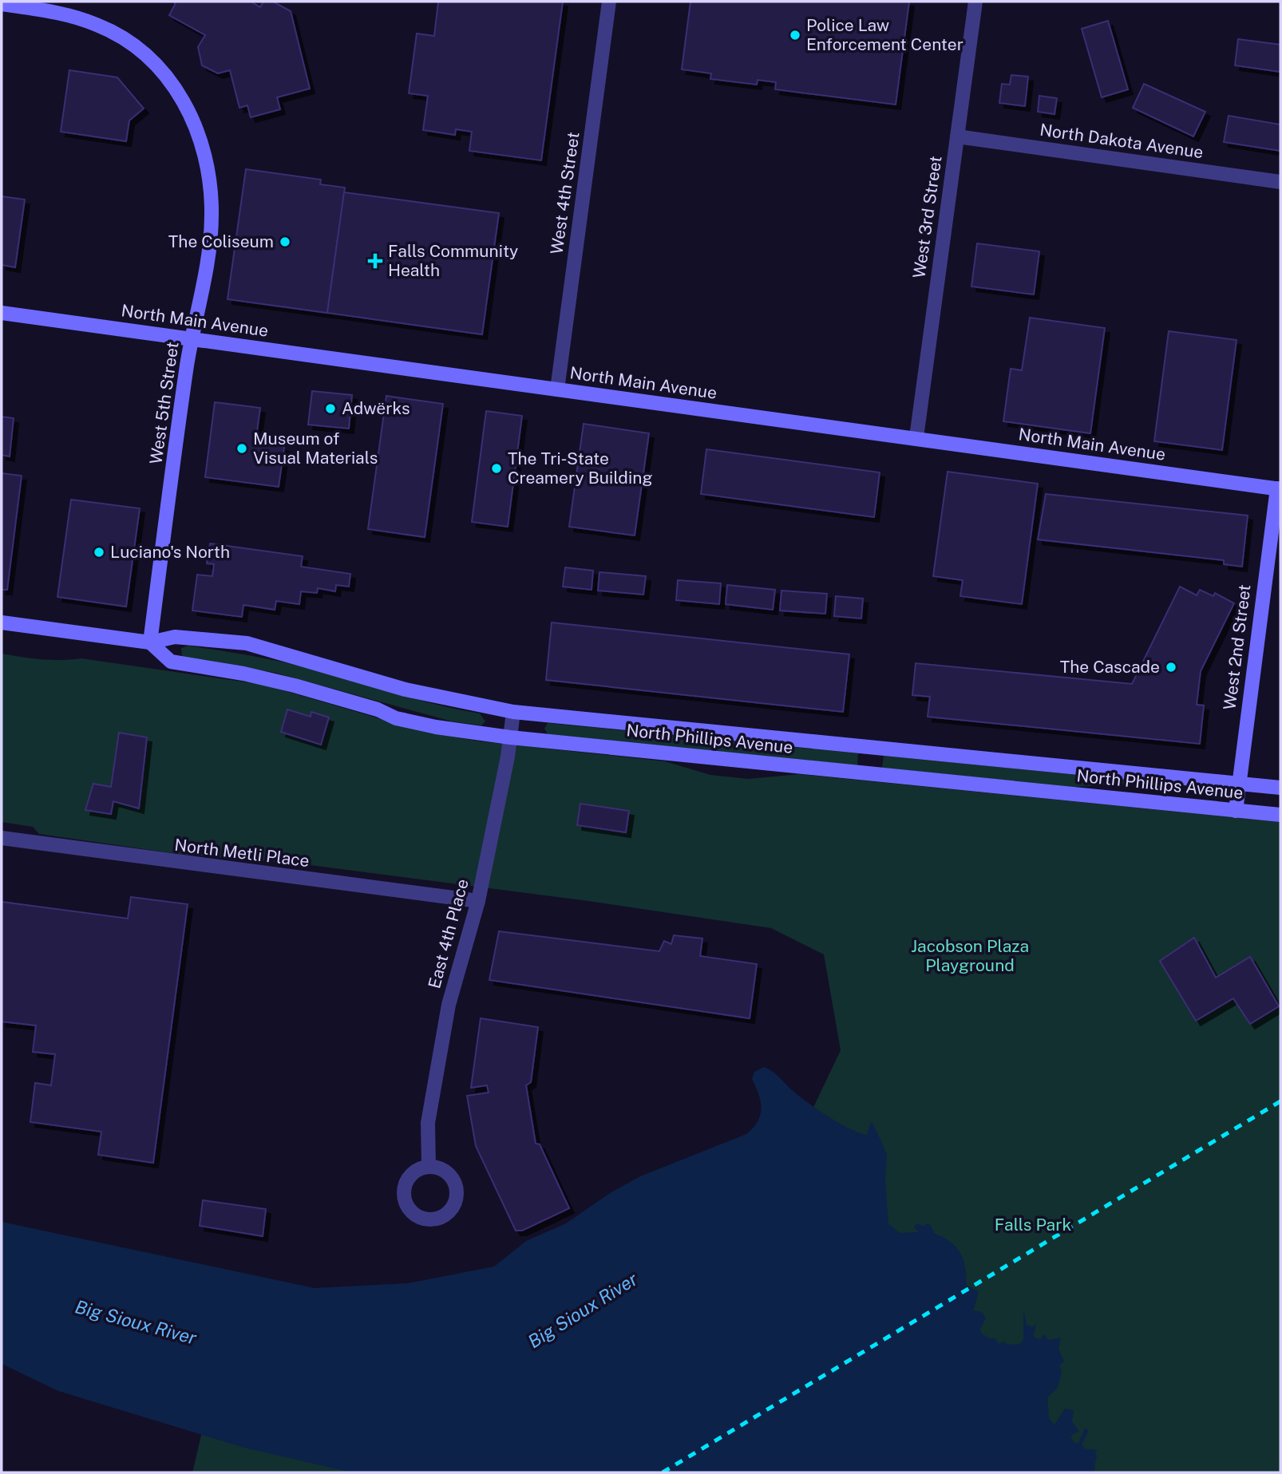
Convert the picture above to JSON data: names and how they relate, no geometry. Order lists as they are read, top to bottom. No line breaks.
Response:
{"streets":{"street":["North Dakota Avenue","West 4th Street","West 3rd Street","North Main Avenue","West 5th Street","West 2nd Street","North Phillips Avenue","North Metli Place","East 4th Place"]},"crossings":[["North Dakota Avenue","West 3rd Street"],["West 4th Street","North Main Avenue"],["West 3rd Street","North Main Avenue"],["North Main Avenue","West 5th Street"],["North Main Avenue","West 2nd Street"],["West 5th Street","North Phillips Avenue"],["West 2nd Street","North Phillips Avenue"],["North Phillips Avenue","East 4th Place"],["North Metli Place","East 4th Place"]],"water":["Big Sioux River"],"parks":["Jacobson Plaza Playground","Falls Park"],"places":{"other":["Police Law Enforcement Center","The Coliseum","Adwёrks","Museum of Visual Materials","The Tri-State Creamery Building","Luciano's North","The Cascade"],"health":["Falls Community Health"]}}
